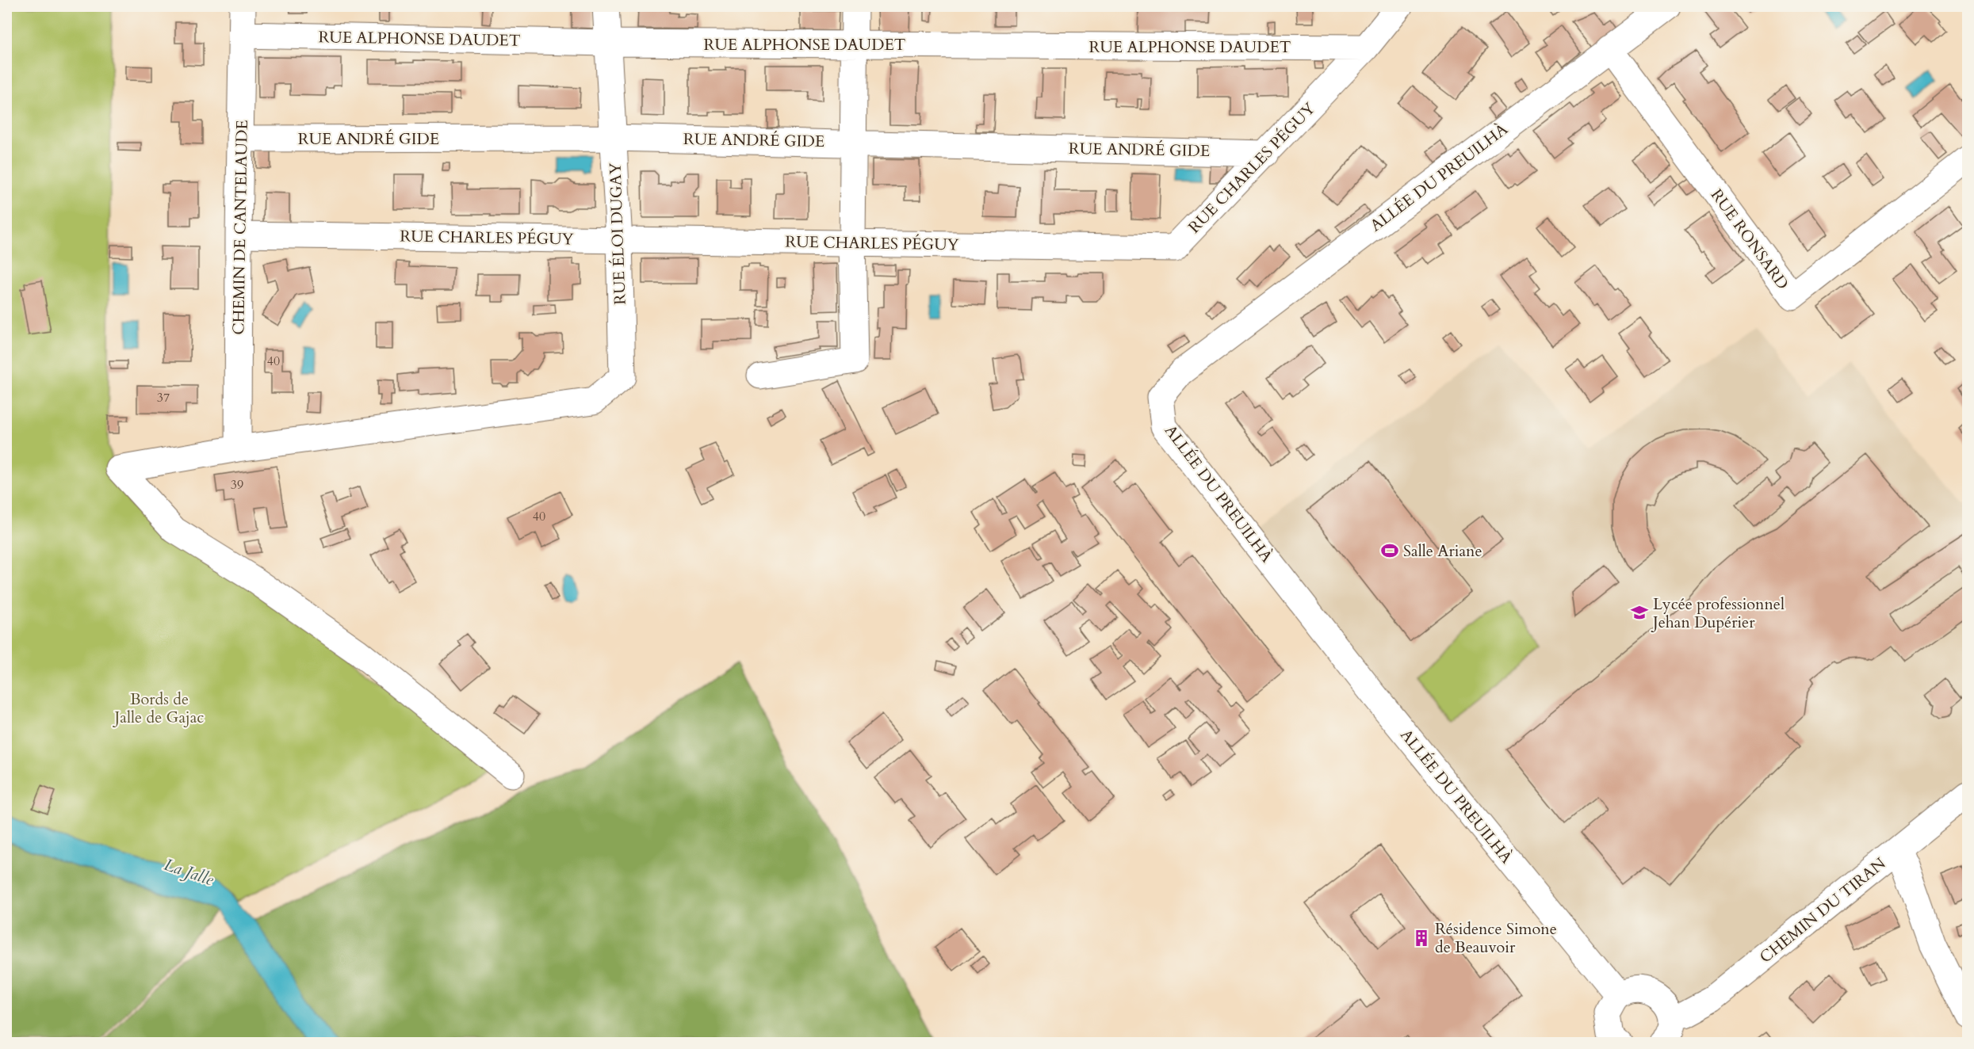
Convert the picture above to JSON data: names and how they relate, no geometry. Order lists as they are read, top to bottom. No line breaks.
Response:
{"streets":{"street":["RUE ALPHONSE DAUDET","RUE ANDRÉ GIDE","RUE CHARLES PÉGUY","ALLÉE DU PREUILHÀ","CHEMIN DE CANTELAUDE","RUE ÉLOI DUGAY","RUE RONSARD","CHEMIN DU TIRAN"]},"crossings":[["RUE ALPHONSE DAUDET","RUE CHARLES PÉGUY"],["RUE ALPHONSE DAUDET","CHEMIN DE CANTELAUDE"],["RUE ALPHONSE DAUDET","RUE ÉLOI DUGAY"],["RUE ANDRÉ GIDE","RUE CHARLES PÉGUY"],["RUE ANDRÉ GIDE","CHEMIN DE CANTELAUDE"],["RUE ANDRÉ GIDE","RUE ÉLOI DUGAY"],["RUE CHARLES PÉGUY","CHEMIN DE CANTELAUDE"],["RUE CHARLES PÉGUY","RUE ÉLOI DUGAY"],["ALLÉE DU PREUILHÀ","RUE RONSARD"],["CHEMIN DE CANTELAUDE","RUE ÉLOI DUGAY"]],"water":["La Jalle"],"parks":["Bords de Jalle de Gajac"],"places":{"sports":["Salle Ariane"],"school or university":["Lycée professionnel Jehan Dupérier"],"building":["Résidence Simone de Beauvoir"]},"house_numbers":["40","37","39","40"]}
